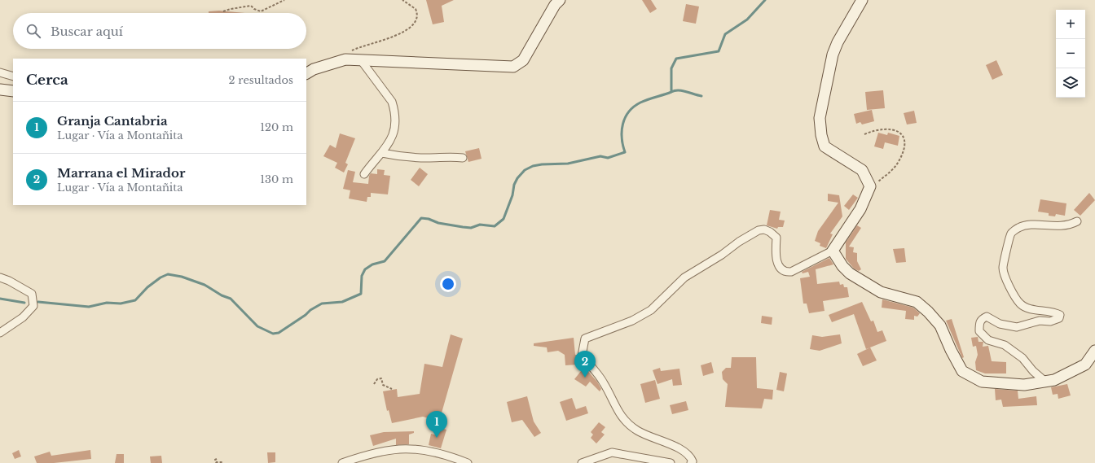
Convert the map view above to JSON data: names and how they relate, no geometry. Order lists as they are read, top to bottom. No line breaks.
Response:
{"page":{"map_buttons":["+","−"],"search":"Buscar aquí","heading":["Cerca","2 resultados"],"list":[{"mark":"1","name":"Granja Cantabria","note":"Lugar · Vía a Montañita","value":"120 m"},{"mark":"2","name":"Marrana el Mirador","note":"Lugar · Vía a Montañita","value":"130 m"}],"pins":["2","1"]}}
